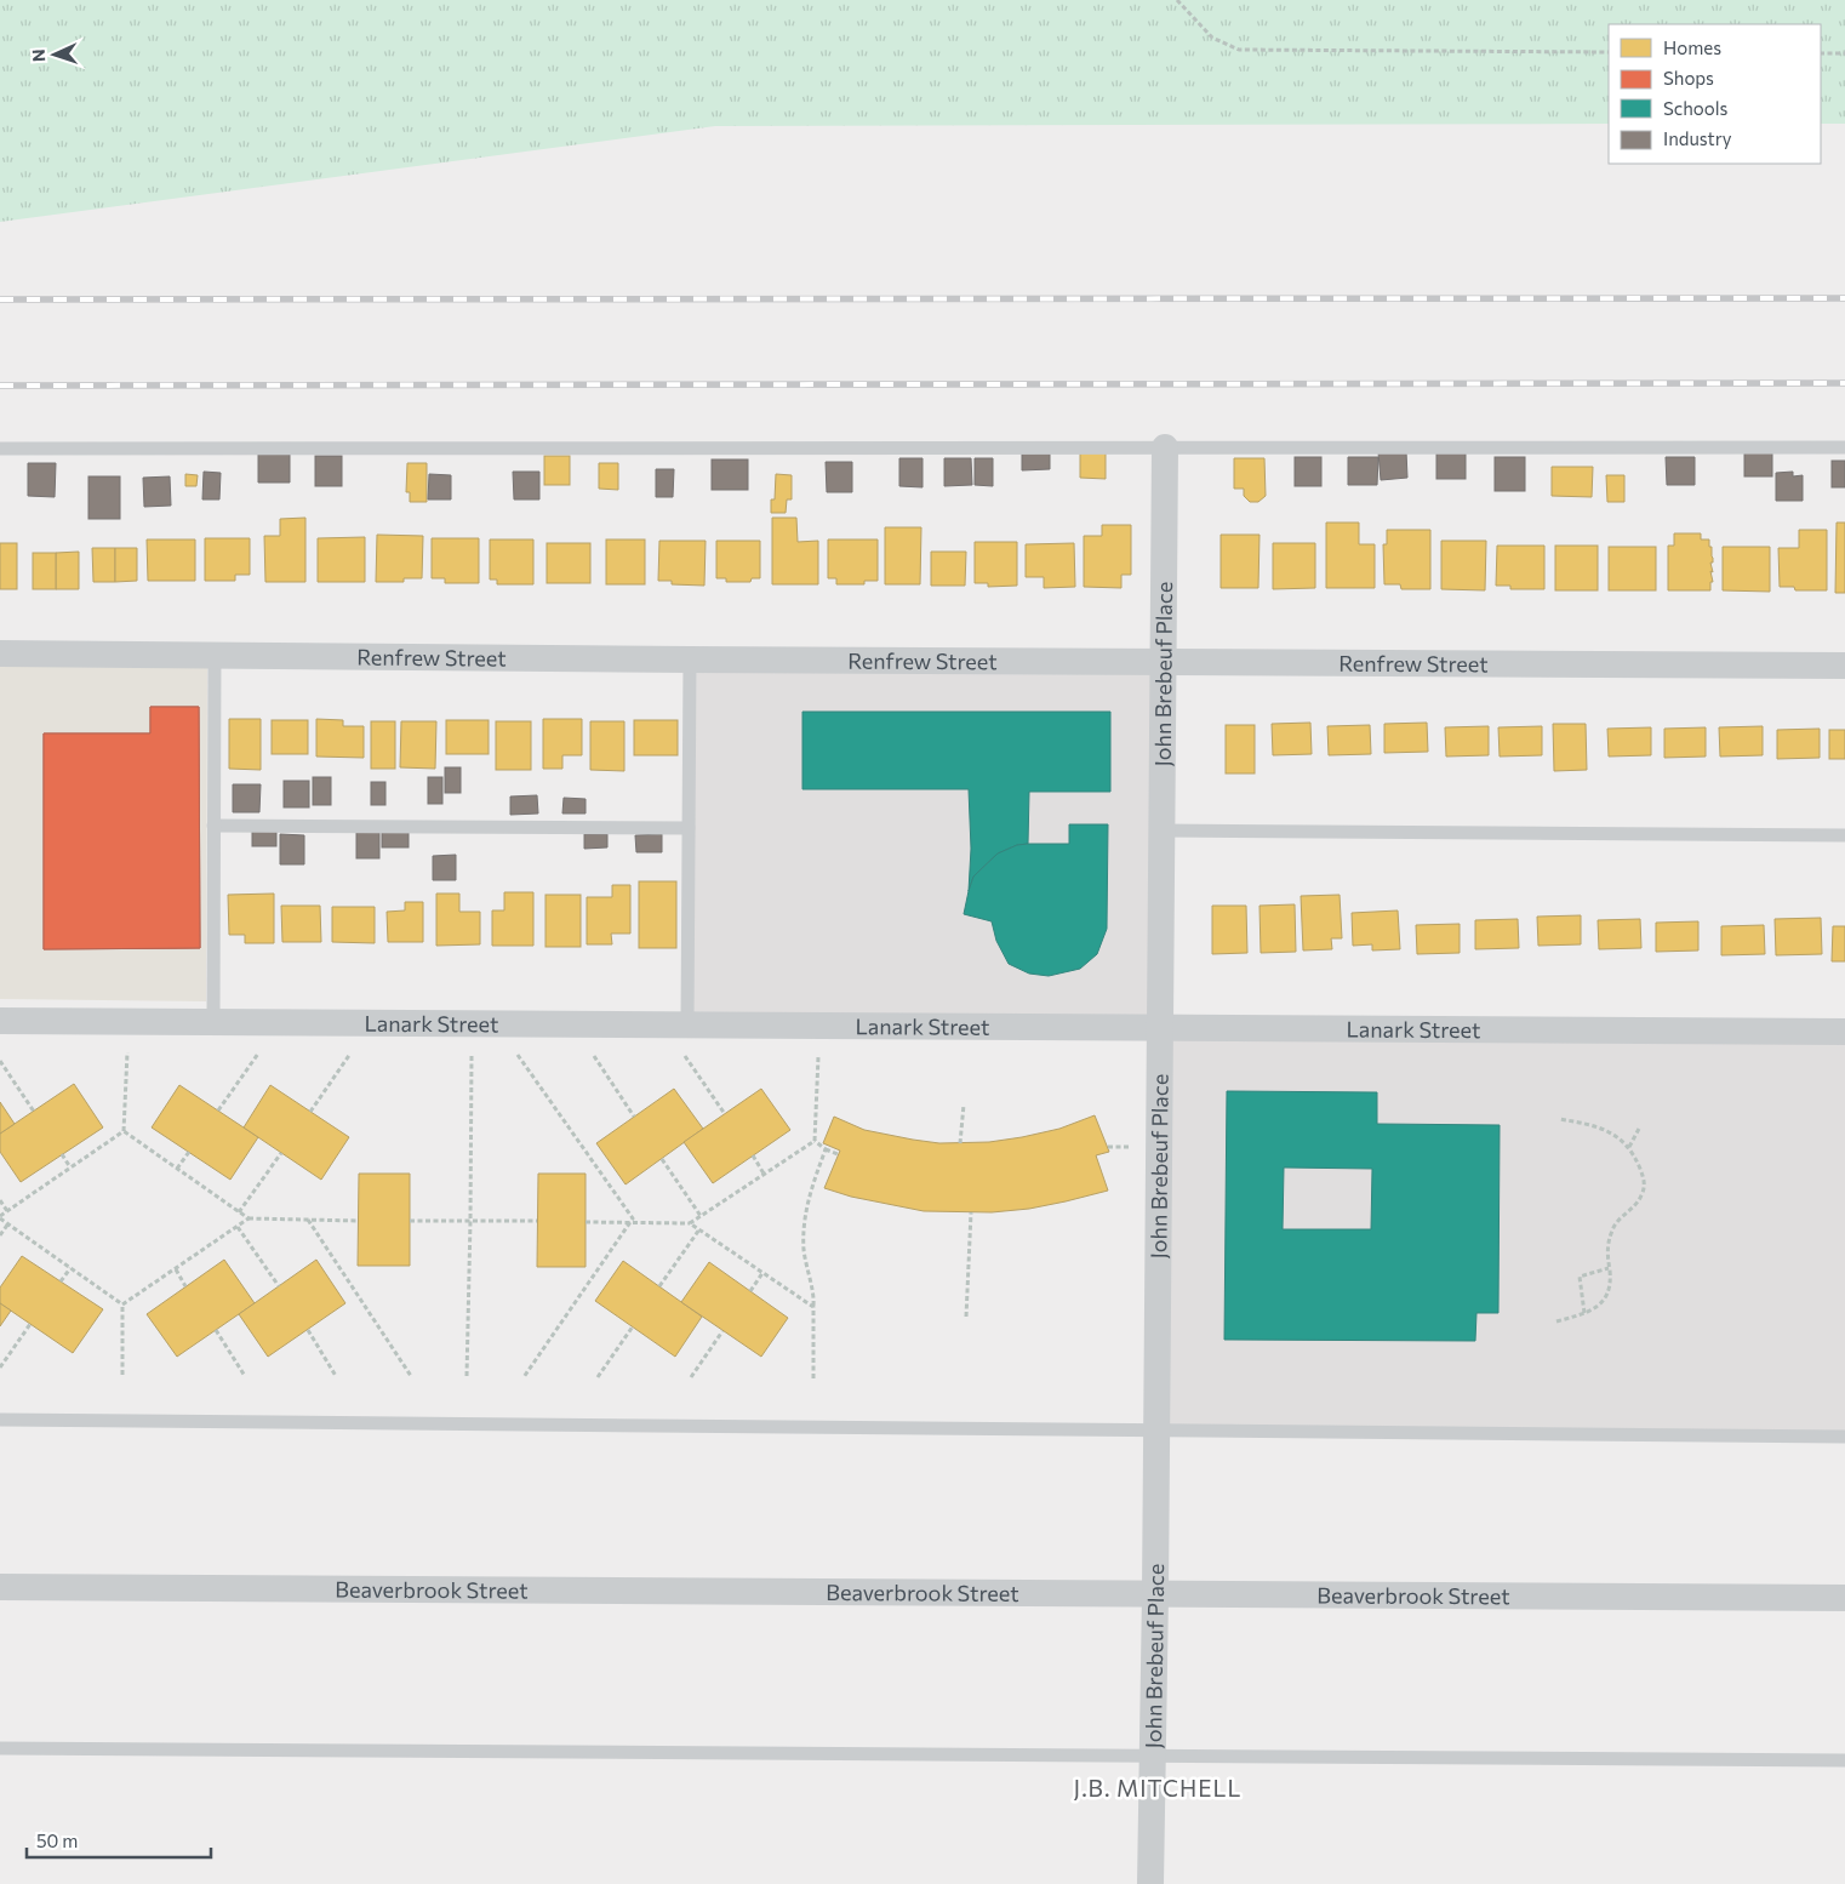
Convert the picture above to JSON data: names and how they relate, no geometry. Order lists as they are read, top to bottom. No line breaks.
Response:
{"streets":{"street":["Renfrew Street","John Brebeuf Place","Lanark Street","Beaverbrook Street"]},"crossings":[["Renfrew Street","John Brebeuf Place"],["John Brebeuf Place","Lanark Street"],["John Brebeuf Place","Beaverbrook Street"]],"districts":["J.B. MITCHELL"],"legend":["Homes","Shops","Schools","Industry"],"scale_bar":"50 m","north":"left"}
